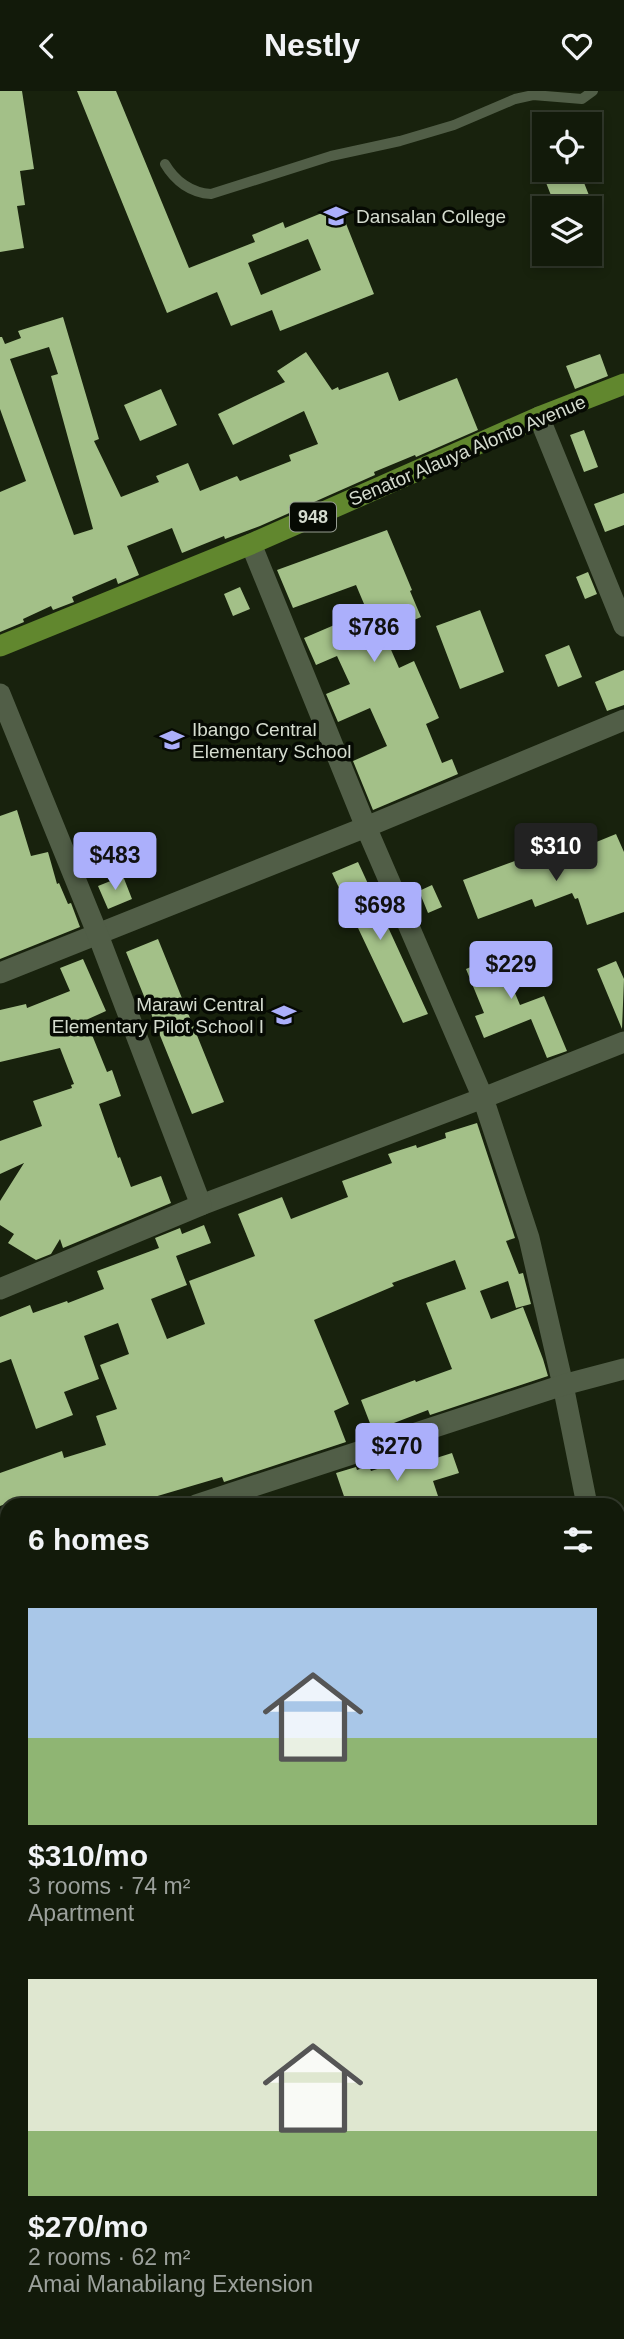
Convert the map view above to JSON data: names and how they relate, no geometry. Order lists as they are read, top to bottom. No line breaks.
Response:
{"streets":{"main road":["Senator Alauya Alonto Avenue","948"]},"places":{"school or university":["Dansalan College","Ibango Central Elementary School","Marawi Central Elementary Pilot School I"]},"page":{"header":"Nestly","price":["$786","$310","$483","$698","$229","$270"],"heading":"6 homes","list":[{"name":"$310/mo","note":"3 rooms · 74 m² · Apartment"},{"name":"$270/mo","note":"2 rooms · 62 m² · Amai Manabilang Extension"}]}}
